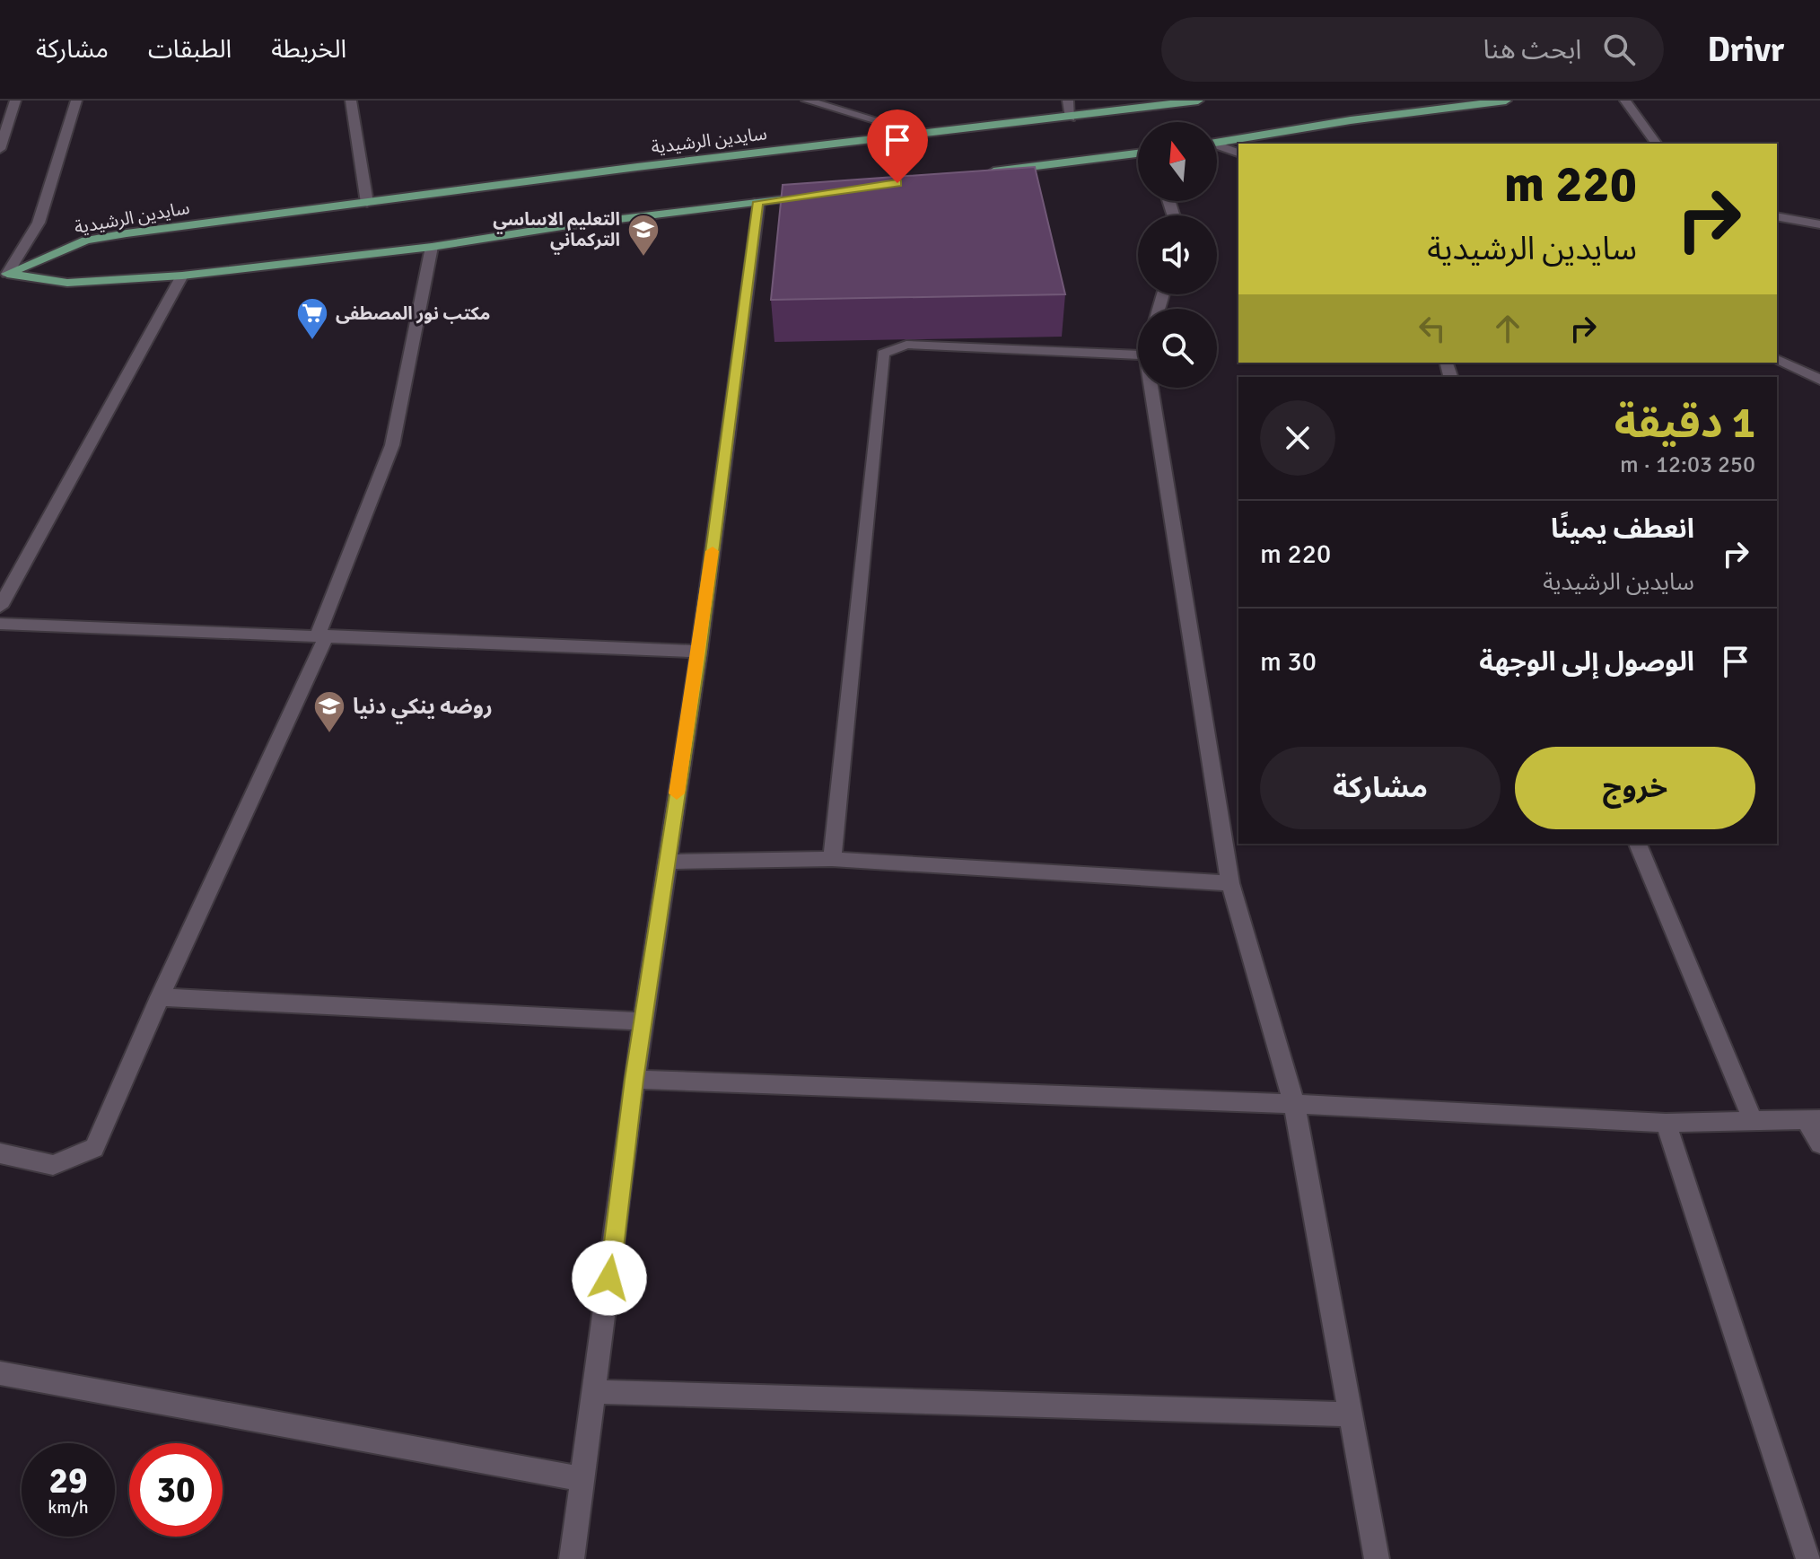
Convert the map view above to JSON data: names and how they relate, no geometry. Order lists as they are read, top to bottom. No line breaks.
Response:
{"streets":{"main road":["سايدين الرشيدية"]},"places":{"school or university":["التعليم الاساسي التركماني","روضه ينكي دنيا"],"supermarket":["مكتب نور المصطفى"]},"north":"top","page":{"header":"Drivr","search":"ابحث هنا","nav":["الخريطة","الطبقات","مشاركة"],"turn":["220 m","سايدين الرشيدية"],"heading":["1 دقيقة","250 m · 12:03"],"list":[{"name":"انعطف يمينًا","note":"سايدين الرشيدية","value":"220 m"},{"name":"الوصول إلى الوجهة","value":"30 m"}],"buttons":["خروج","مشاركة"],"speed":"29 km/h","limit":"30"}}
